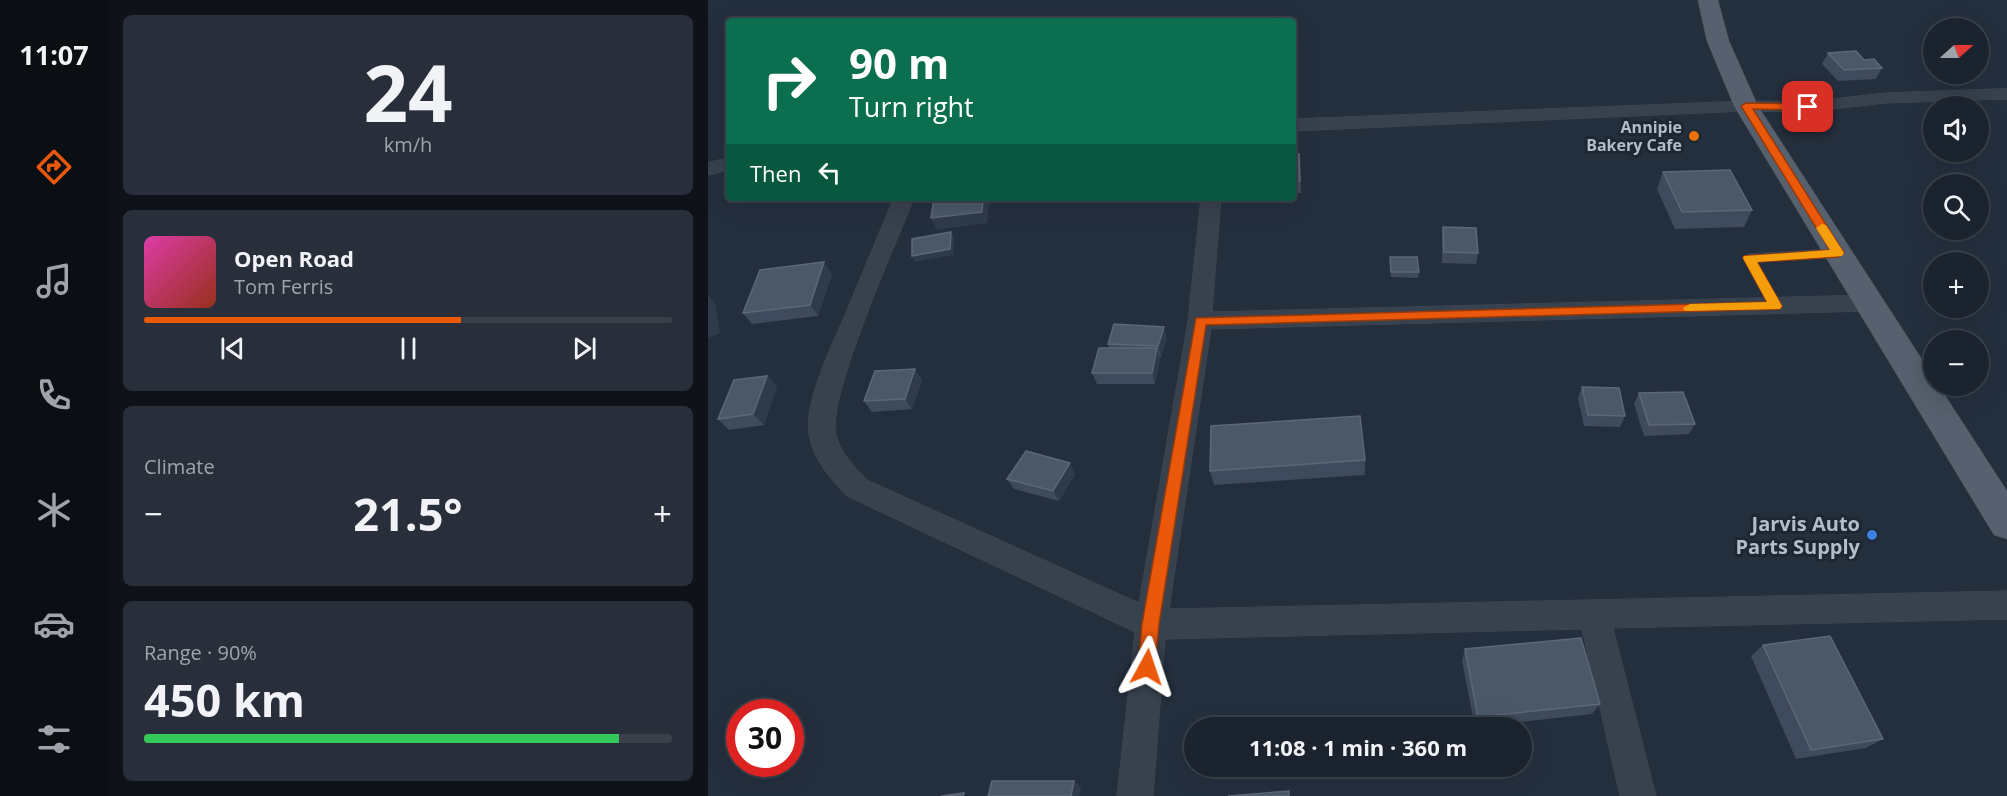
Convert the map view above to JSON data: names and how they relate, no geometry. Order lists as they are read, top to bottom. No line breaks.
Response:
{"places":["Annipie Bakery Cafe","Jarvis Auto Parts Supply"],"north":"right","page":{"tabs":"11:07","tile":[["24","km/h"],"Climate",["Range · 90%","450 km"]],"map_buttons":["+","−"],"turn":["90 m","Turn right"],"then":"Then","song":["Open Road","Tom Ferris"],"heat":["−","21.5°","+"],"limit":"30","trip":"11:08 · 1 min · 360 m"}}
